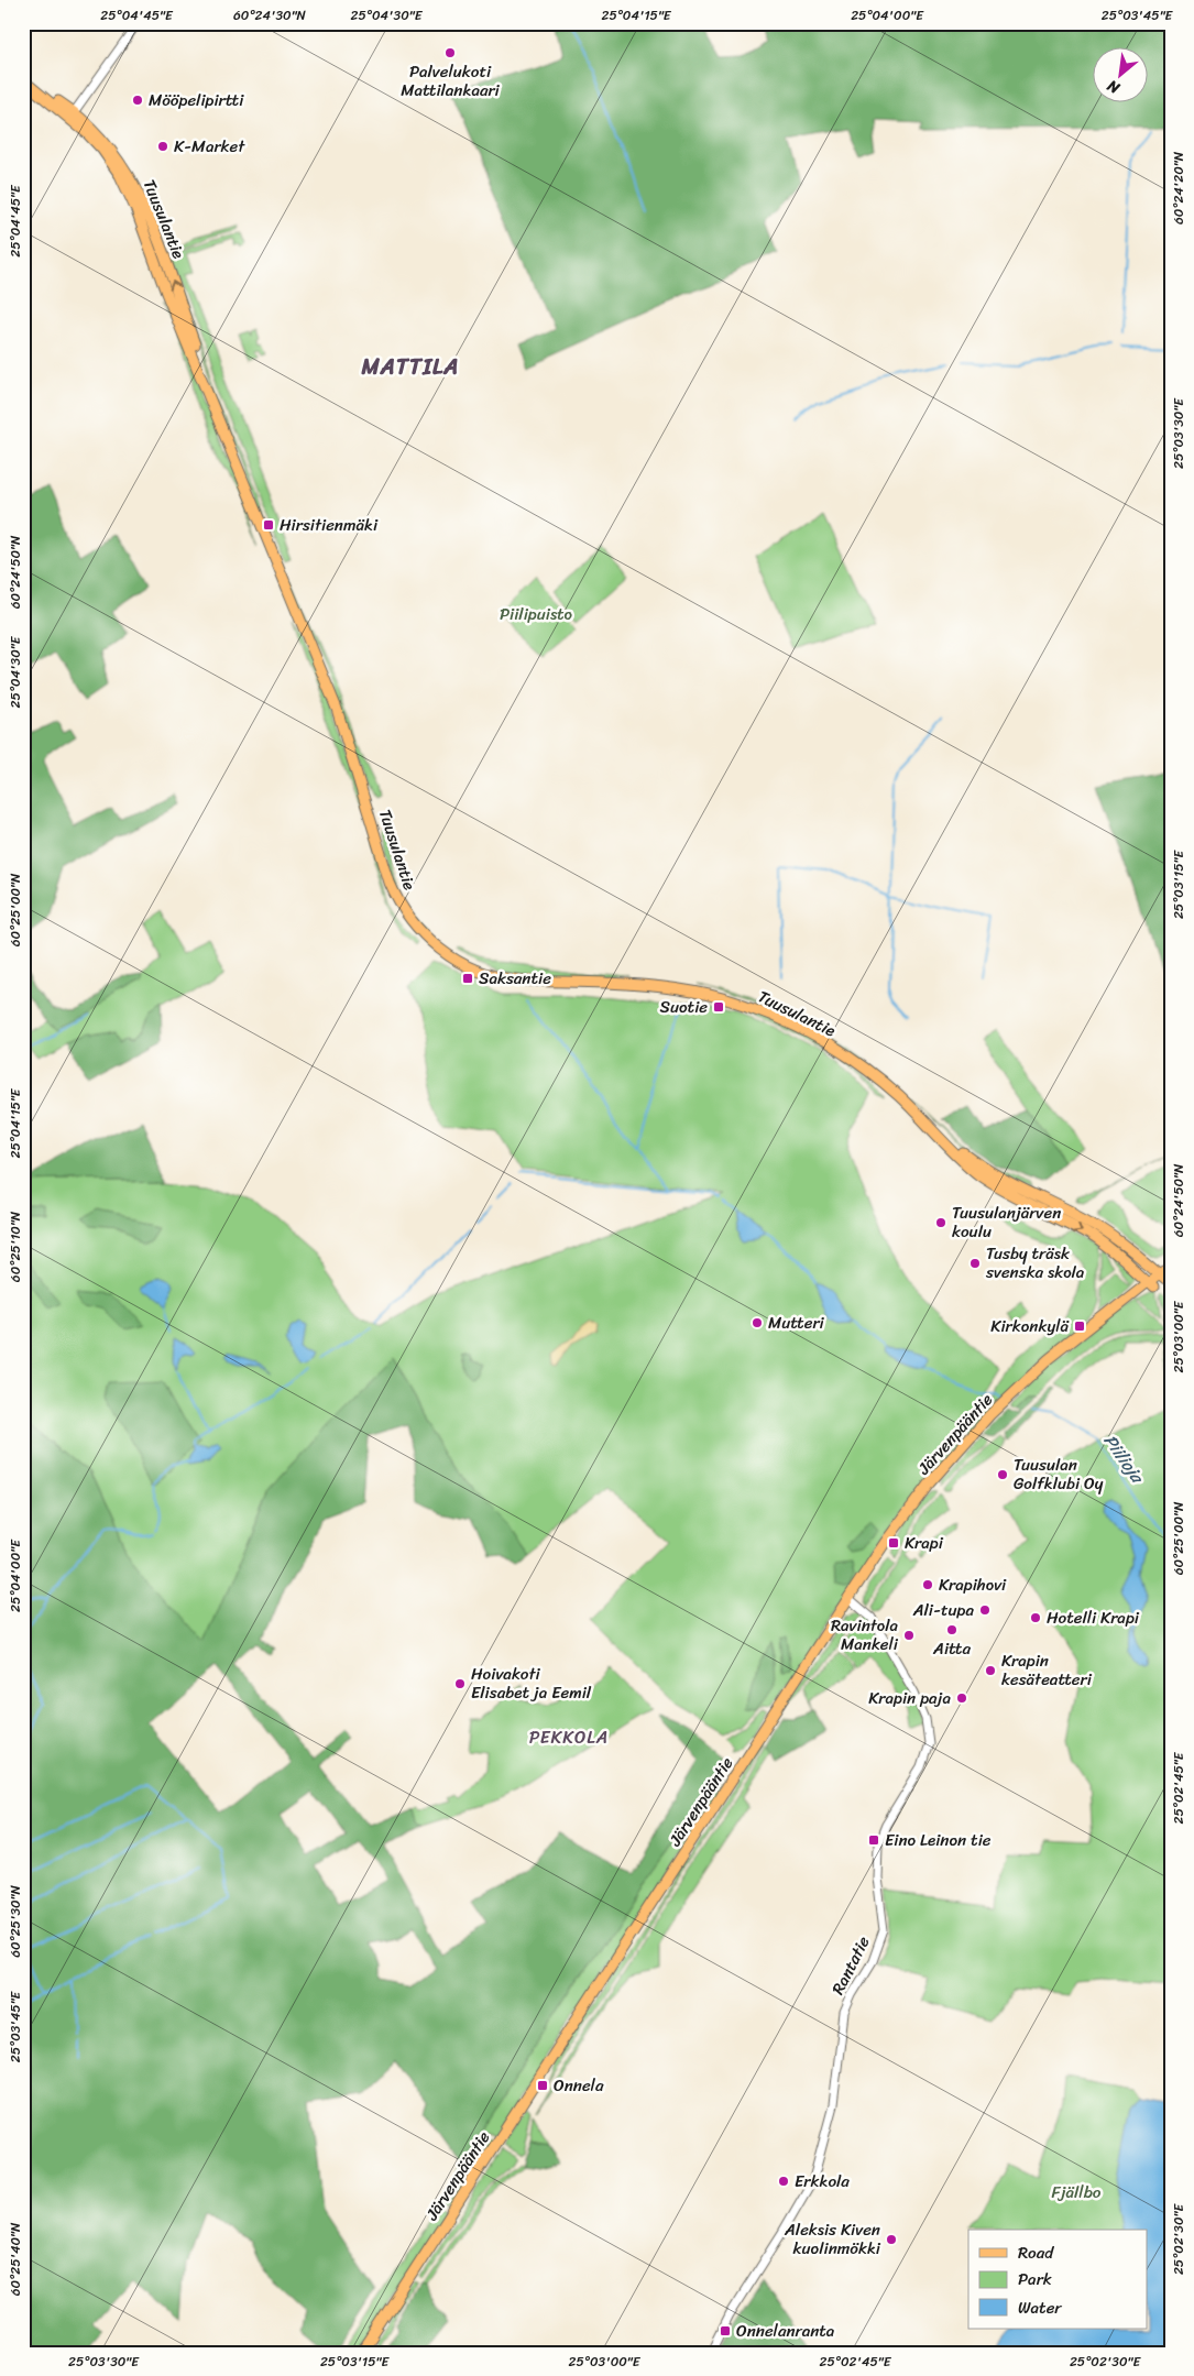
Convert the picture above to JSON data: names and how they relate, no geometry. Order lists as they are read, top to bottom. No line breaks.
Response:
{"streets":{"main road":["Tuusulantie","Järvenpääntie"],"street":["Rantatie"]},"crossings":[["Tuusulantie","Järvenpääntie"],["Järvenpääntie","Rantatie"]],"districts":["MATTILA","PEKKOLA"],"water":["Piilioja"],"parks":["Piilipuisto","Fjällbo"],"places":{"other":["Palvelukoti Mattilankaari","Mööpelipirtti","K-Market","Tuusulanjärven koulu","Tusby träsk svenska skola","Mutteri","Tuusulan Golfklubi Oy","Krapihovi","Ali-tupa","Hotelli Krapi","Aitta","Ravintola Mankeli","Krapin kesäteatteri","Hoivakoti Elisabet ja Eemil","Krapin paja","Erkkola","Aleksis Kiven kuolinmökki"],"transit":["Hirsitienmäki","Saksantie","Suotie","Kirkonkylä","Krapi","Eino Leinon tie","Onnela","Onnelanranta"]},"legend":["Road","Park","Water"],"north":"bottom left","coordinates":["25°04'45\"E","60°24'30\"N","25°04'30\"E","25°04'15\"E","25°04'00\"E","25°03'45\"E","60°24'20\"N","25°03'30\"E","60°24'50\"N","25°03'15\"E","60°25'00\"N","60°25'10\"N","25°03'00\"E","25°02'45\"E","60°25'30\"N","25°02'30\"E","60°25'40\"N"]}
